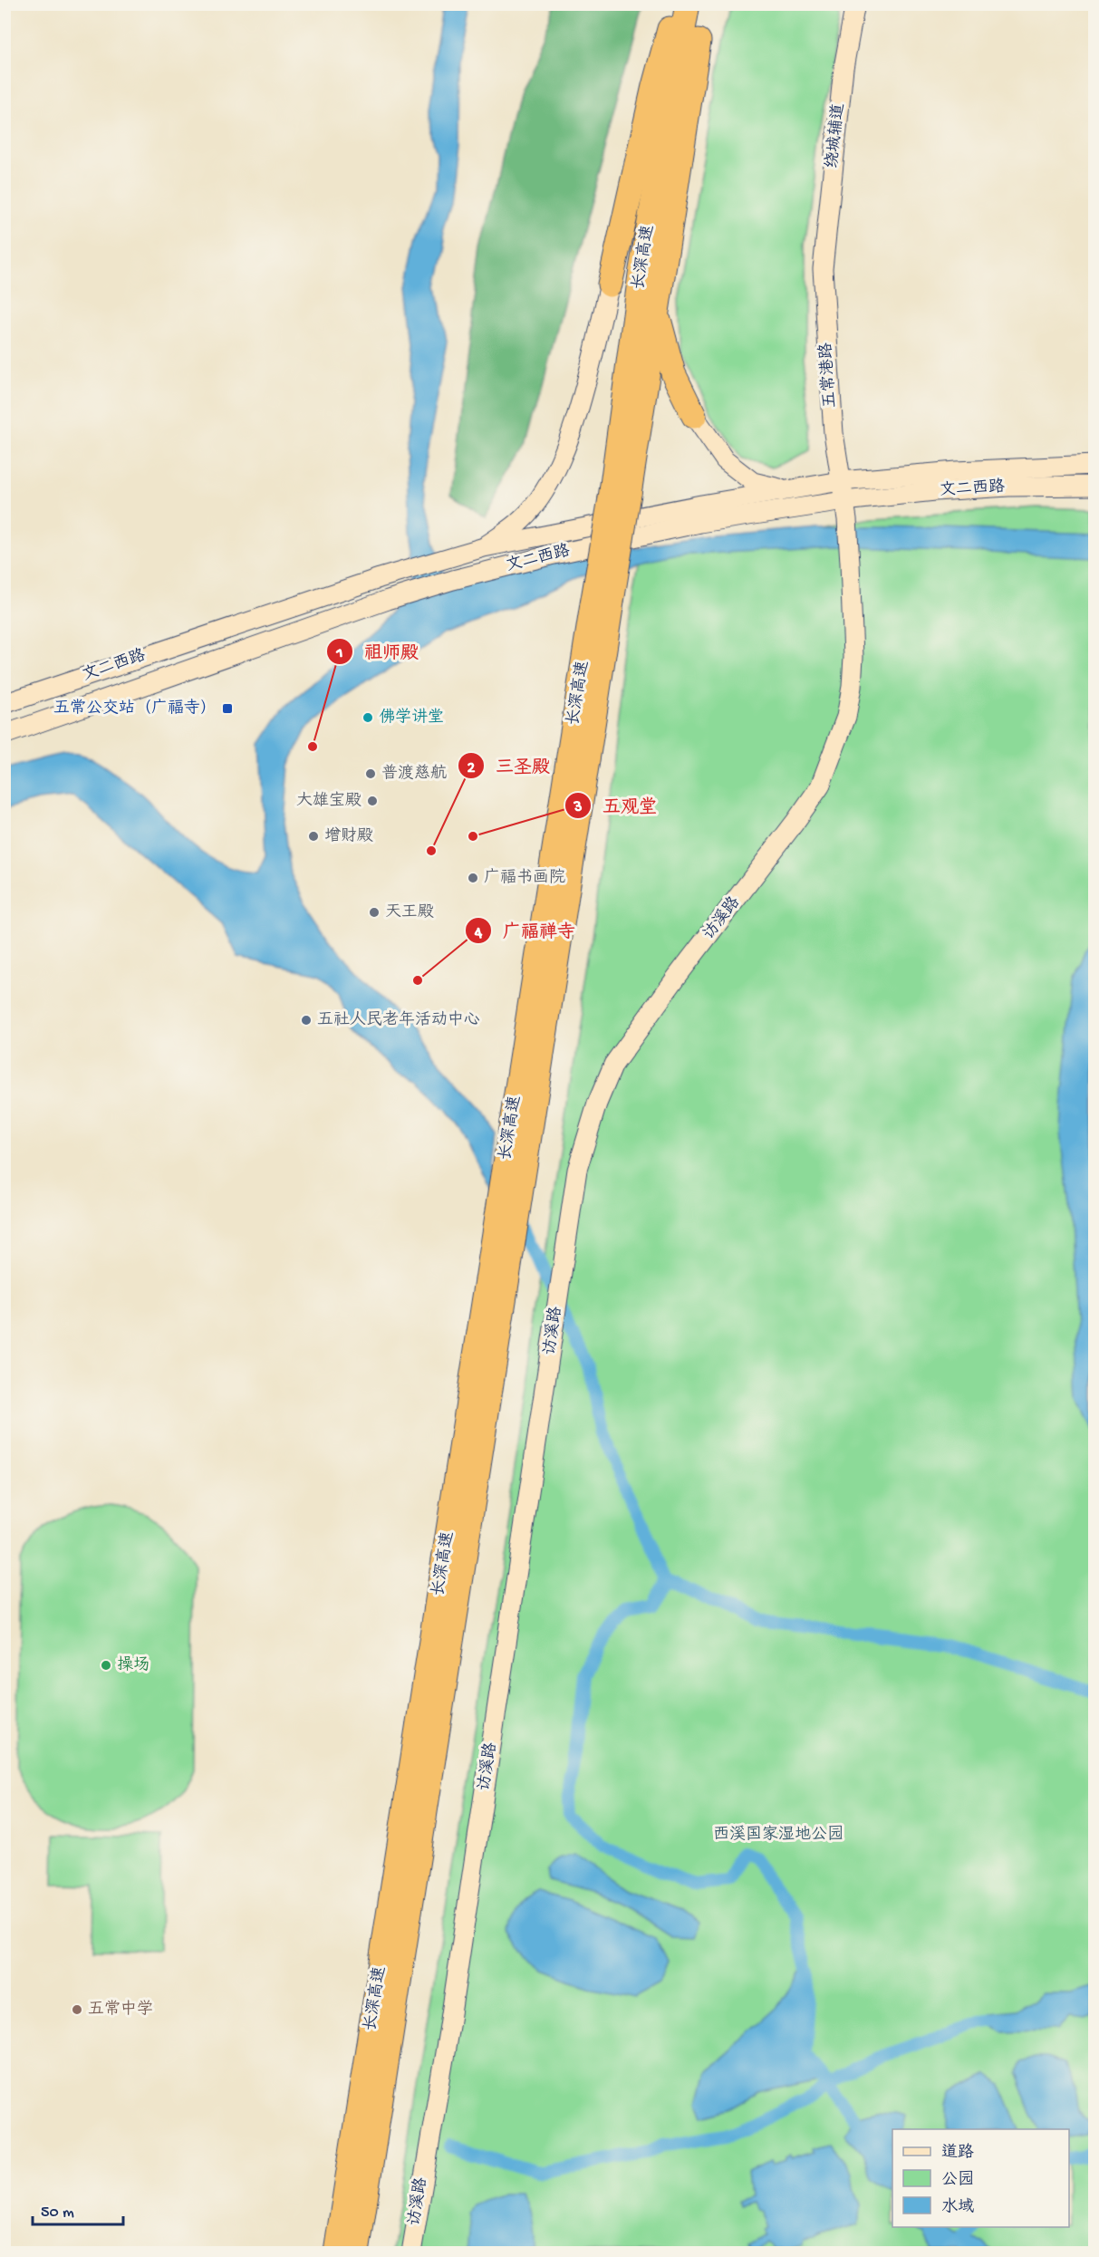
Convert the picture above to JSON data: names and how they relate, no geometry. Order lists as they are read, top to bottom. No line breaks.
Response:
{"streets":{"highway":["长深高速"],"main road":["绕城辅道","五常港路","文二西路","访溪路"]},"crossings":[["绕城辅道","五常港路"],["五常港路","文二西路"],["五常港路","访溪路"],["文二西路","访溪路"]],"parks":["西溪国家湿地公园"],"places":{"transit":["五常公交站（广福寺）"],"other":["佛学讲堂","祖师殿","普渡慈航","大雄宝殿","增财殿","五观堂","三圣殿","广福书画院","天王殿","广福禅寺","五社人民老年活动中心","操场","五常中学"]},"legend":["道路","公园","水域"],"scale_bar":"50 m"}
